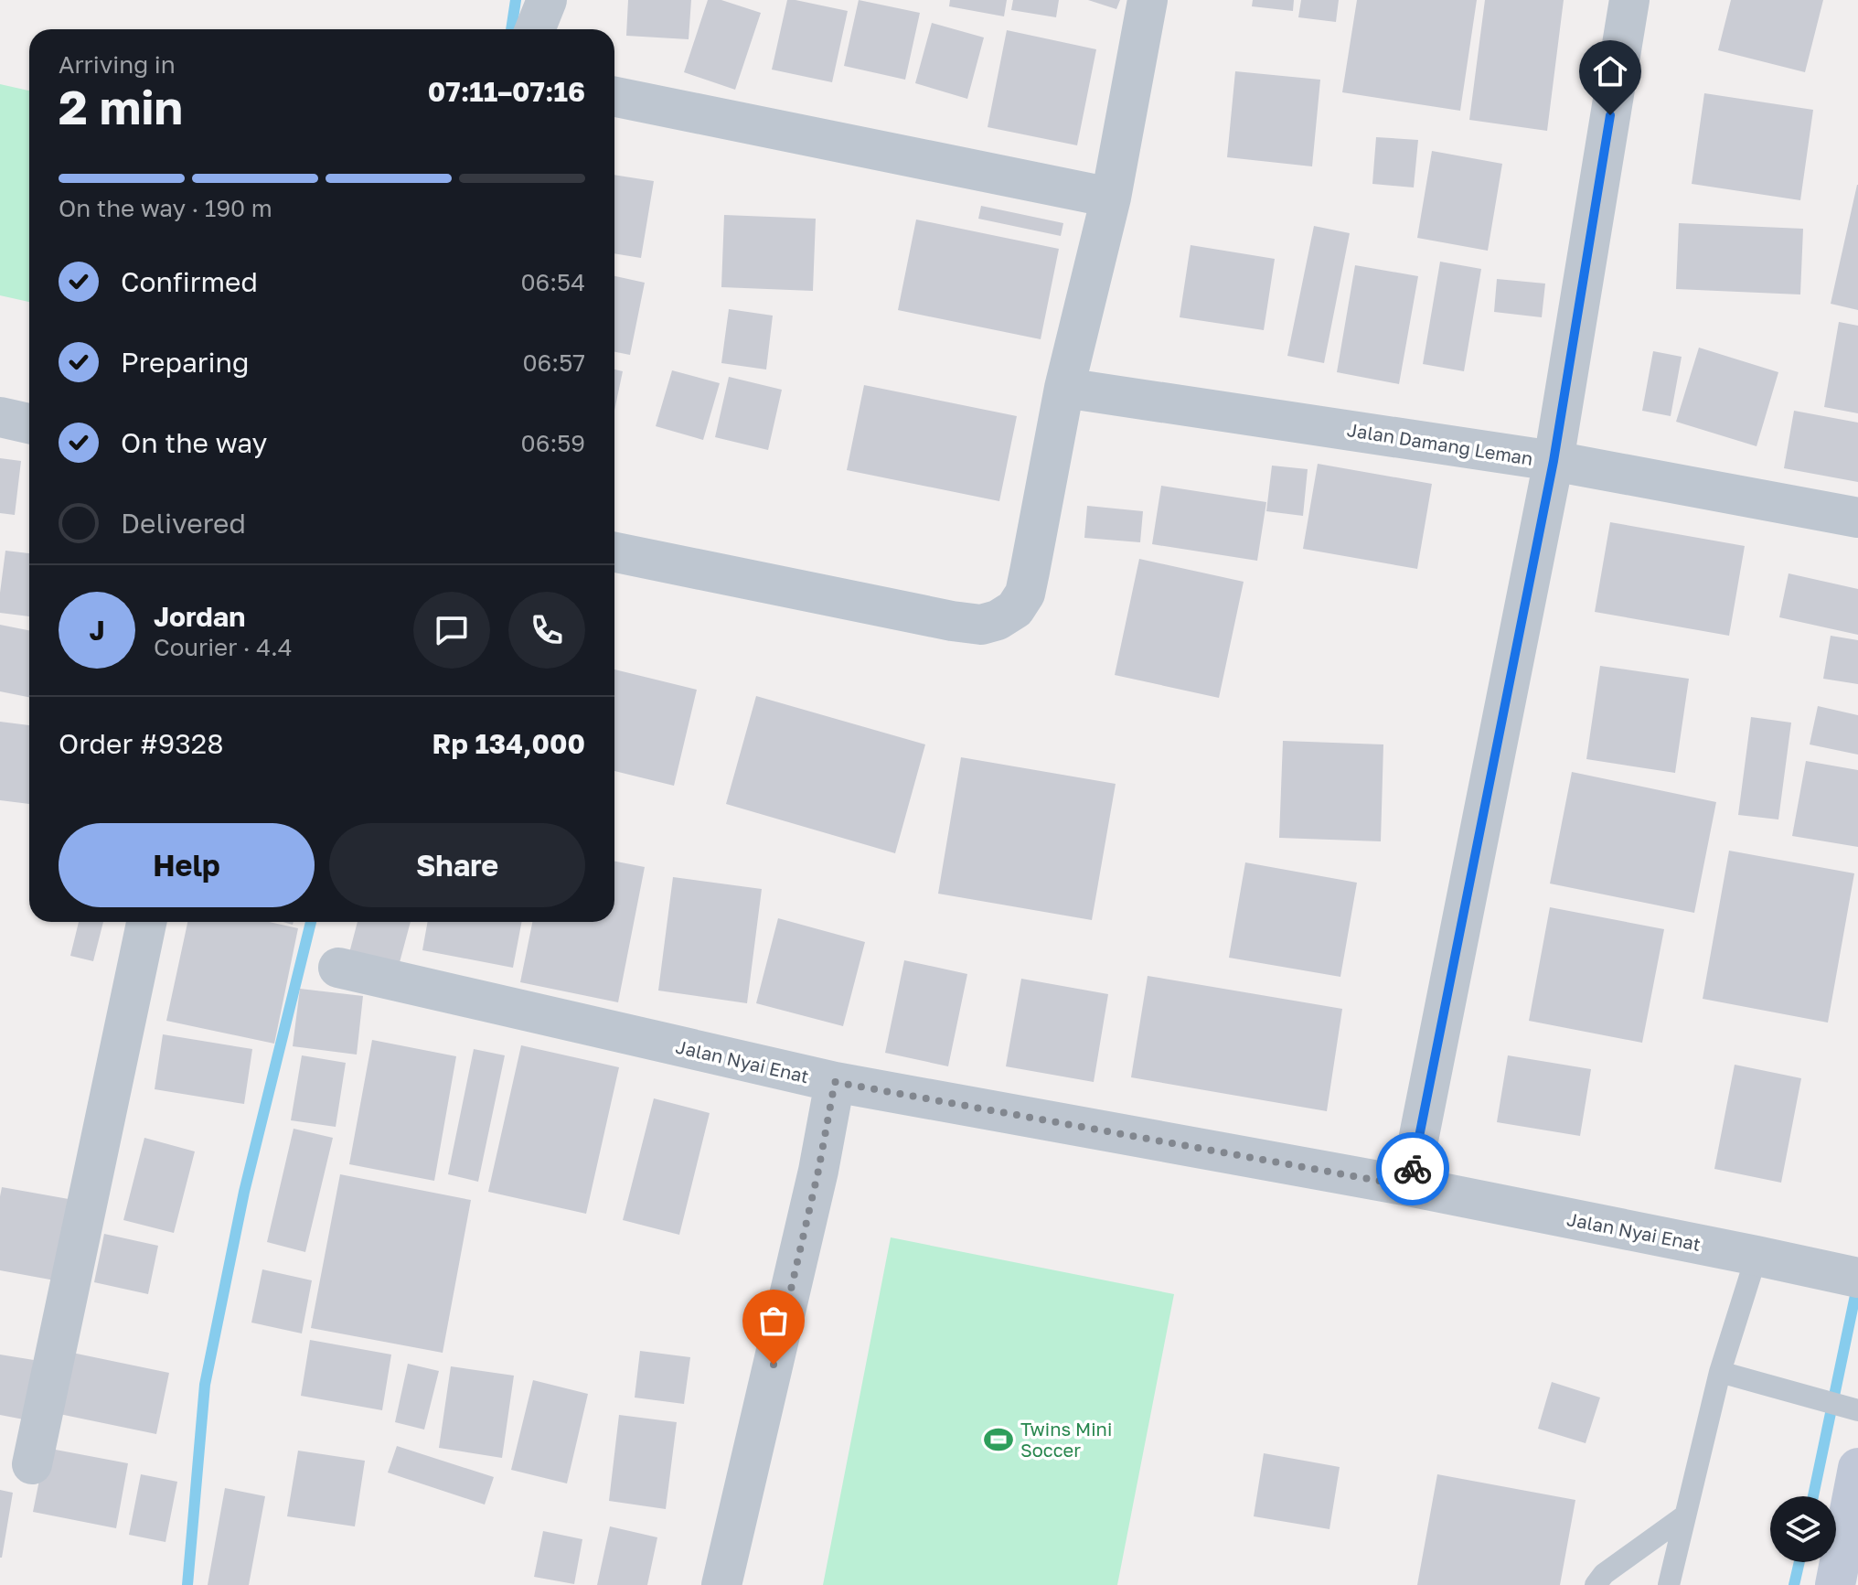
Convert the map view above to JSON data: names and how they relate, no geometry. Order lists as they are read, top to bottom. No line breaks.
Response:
{"streets":{"street":["Jalan Damang Leman","Jalan Nyai Enat"]},"places":{"sports":["Twins Mini Soccer"]},"page":{"heading":["2 min","Arriving in","07:11–07:16"],"panel":["Jordan","Courier · 4.4","Order #9328","Rp 134,000"],"bar":"On the way · 190 m","list":[["Confirmed","06:54"],["Preparing","06:57"],["On the way","06:59"],"Delivered"],"round":"J","buttons":["Help","Share"]}}
